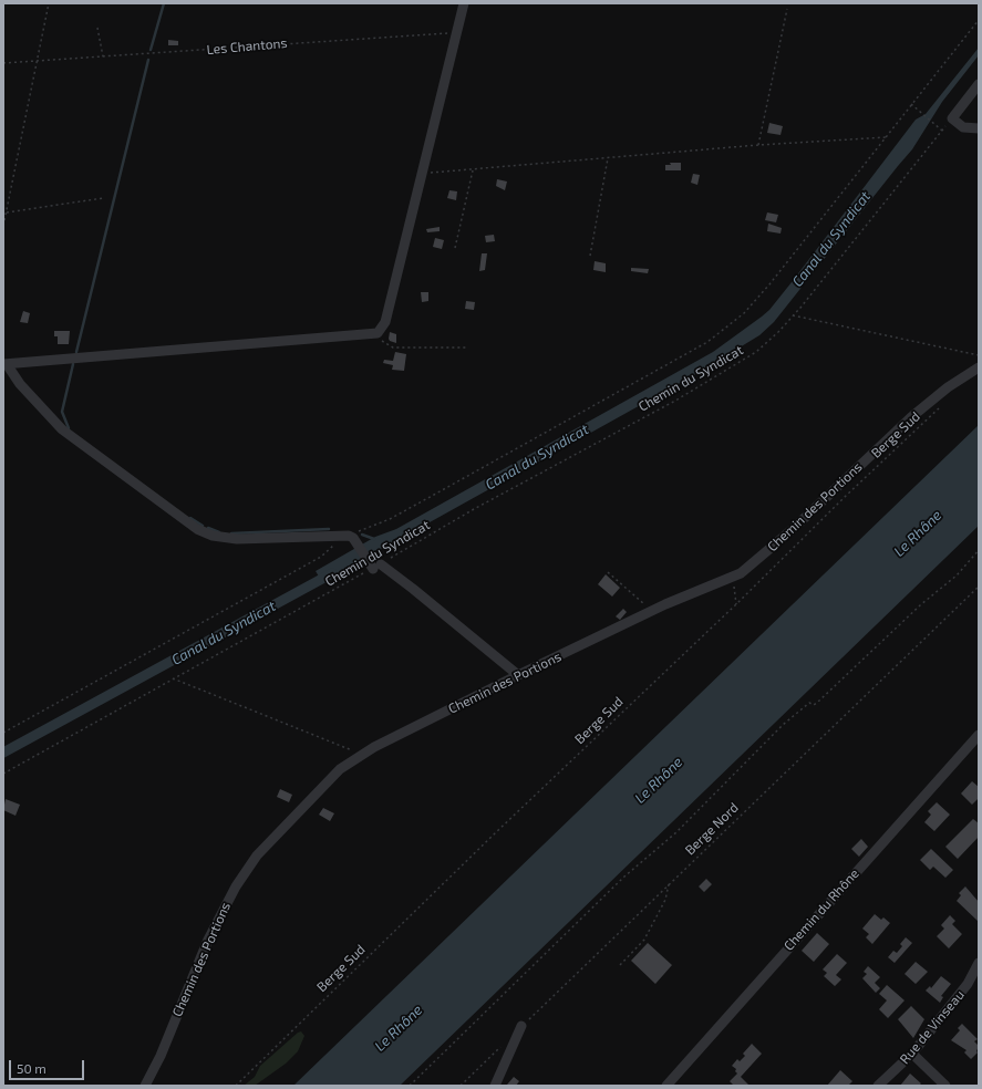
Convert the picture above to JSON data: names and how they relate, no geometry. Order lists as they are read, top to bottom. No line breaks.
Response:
{"streets":{"street":["Chemin des Portions","Chemin du Rhône","Rue de Vinseau"],"path":["Les Chantons","Chemin du Syndicat","Berge Sud","Berge Nord"]},"water":["Canal du Syndicat","Le Rhône"],"scale_bar":"50 m"}
